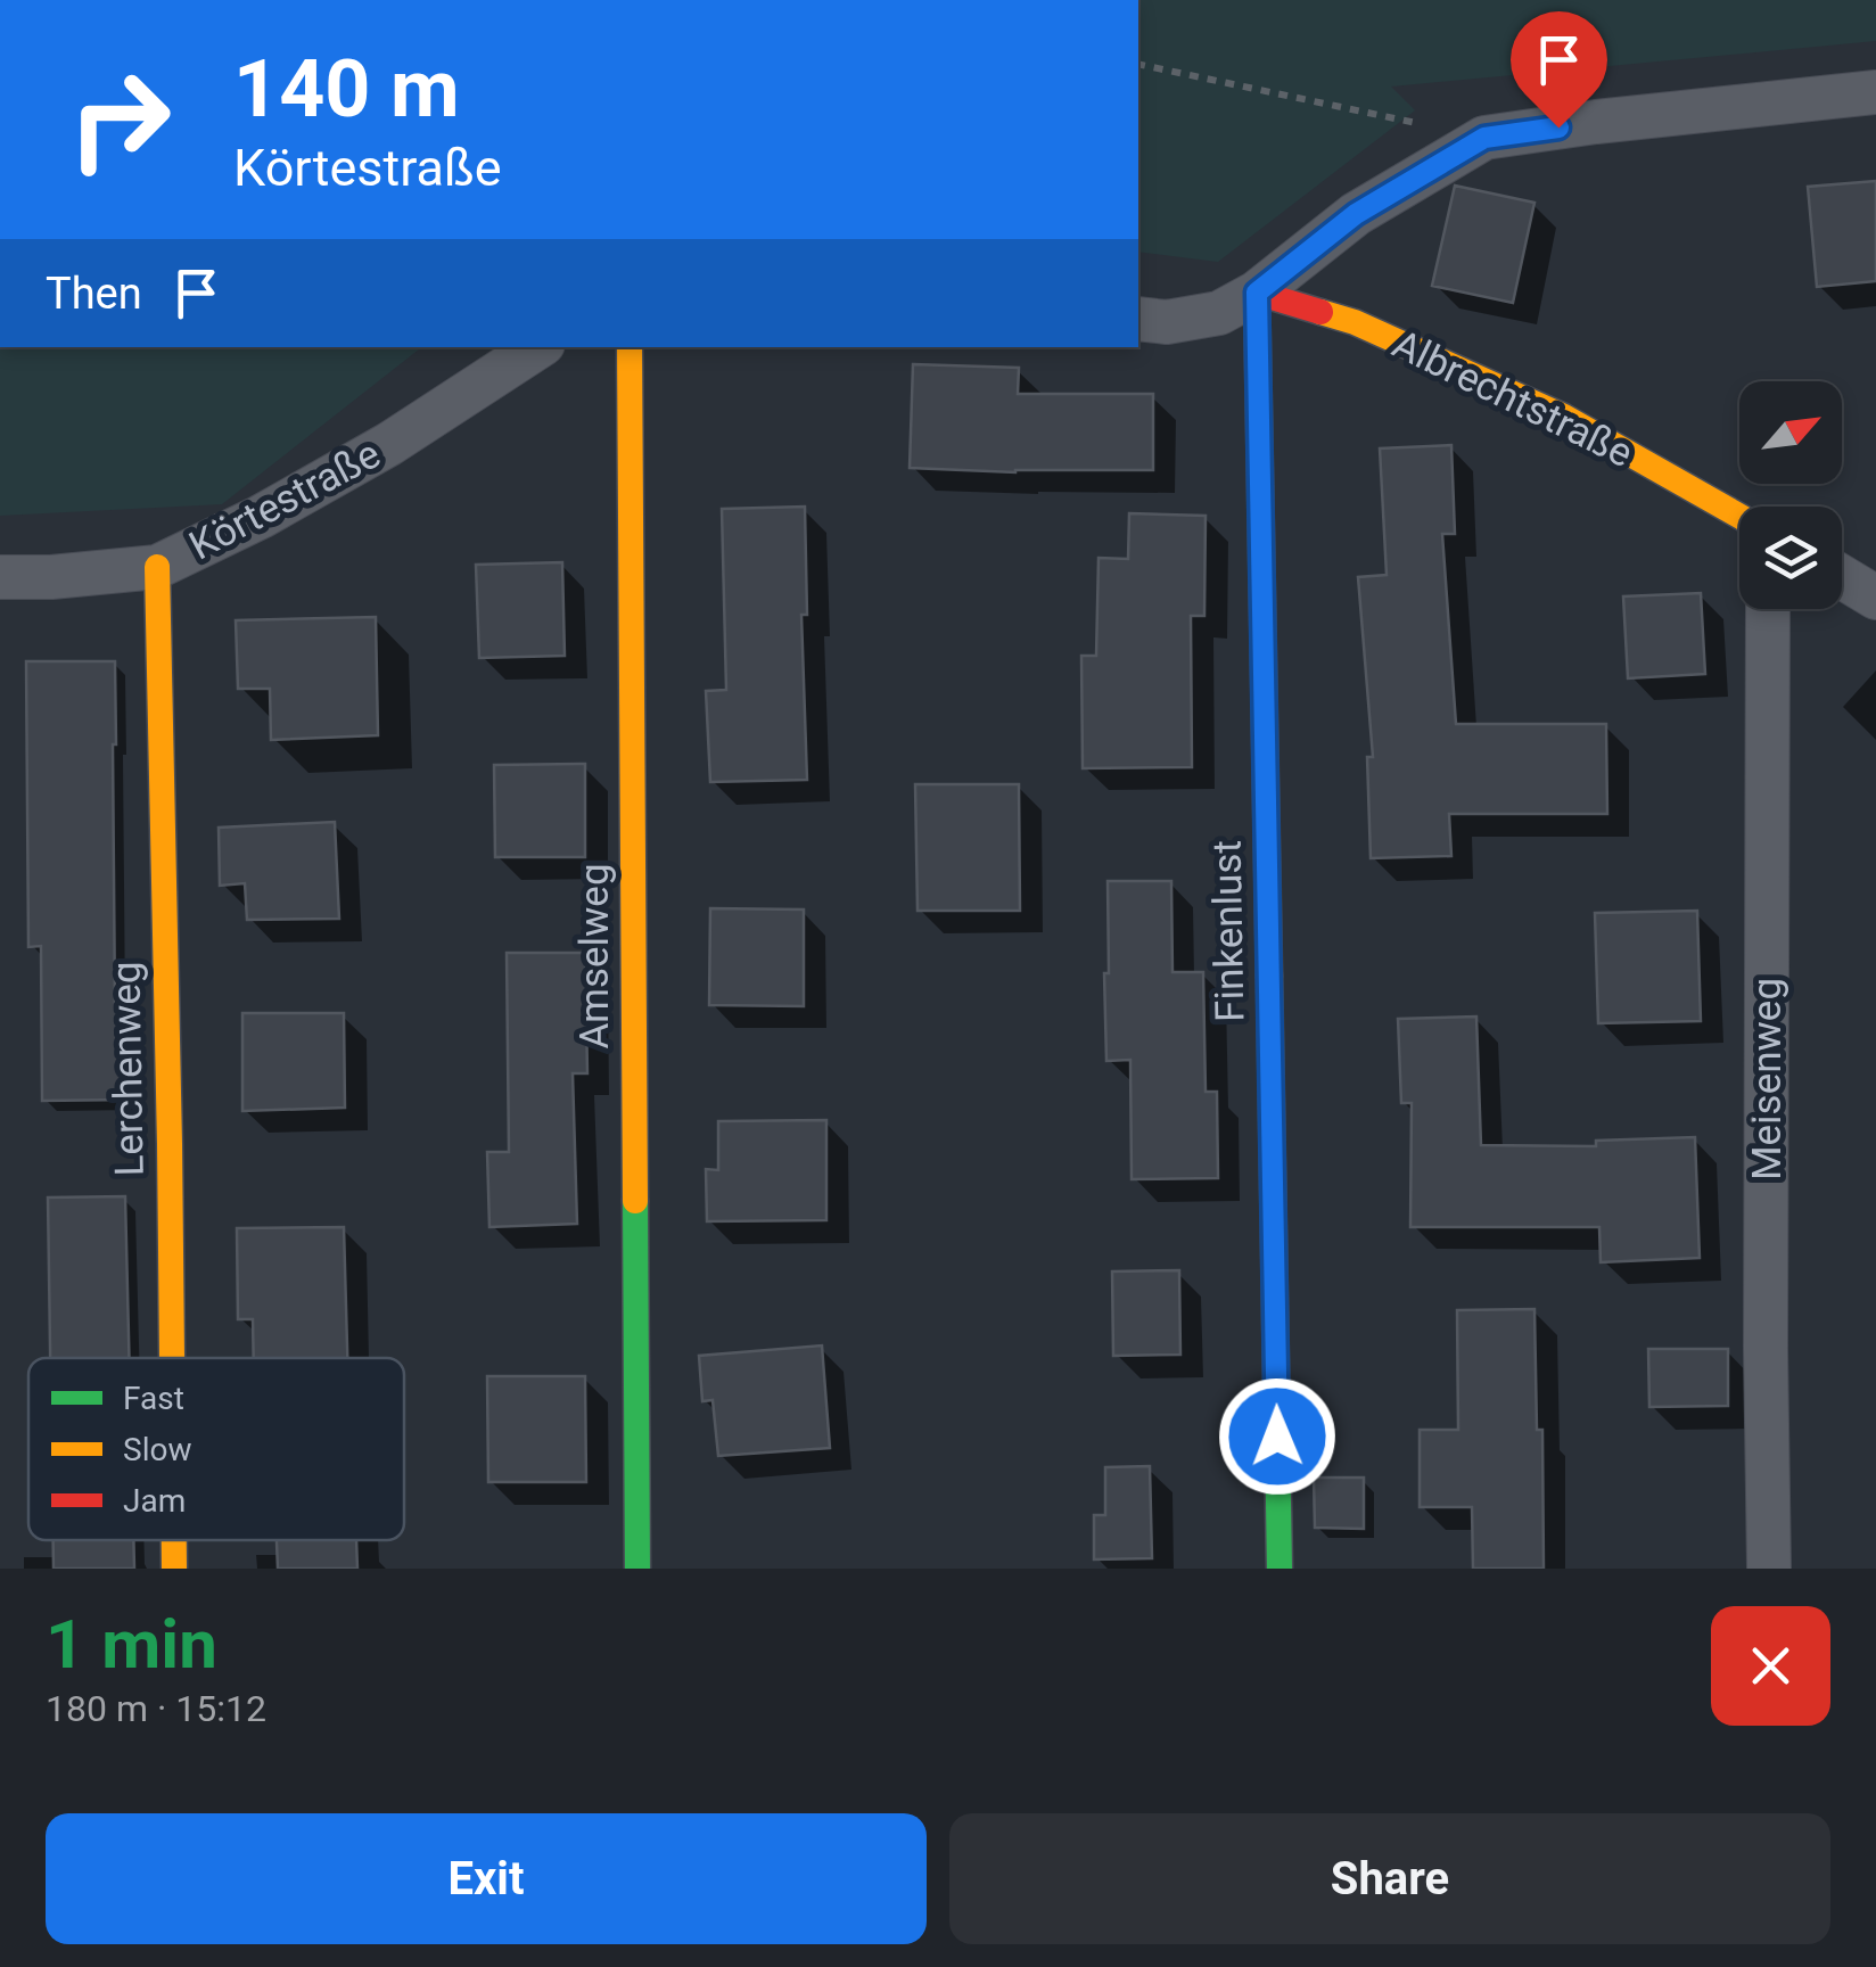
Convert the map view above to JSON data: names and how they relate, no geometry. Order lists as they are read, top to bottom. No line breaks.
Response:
{"streets":{"street":["Albrechtstraße","Körtestraße","Finkenlust","Amselweg","Lerchenweg","Meisenweg"]},"crossings":[["Albrechtstraße","Finkenlust"],["Körtestraße","Lerchenweg"]],"legend":["Fast","Slow","Jam"],"north":"top right","page":{"turn":["140 m","Körtestraße"],"then":"Then","heading":["1 min","180 m · 15:12"],"buttons":["Exit","Share"]}}
